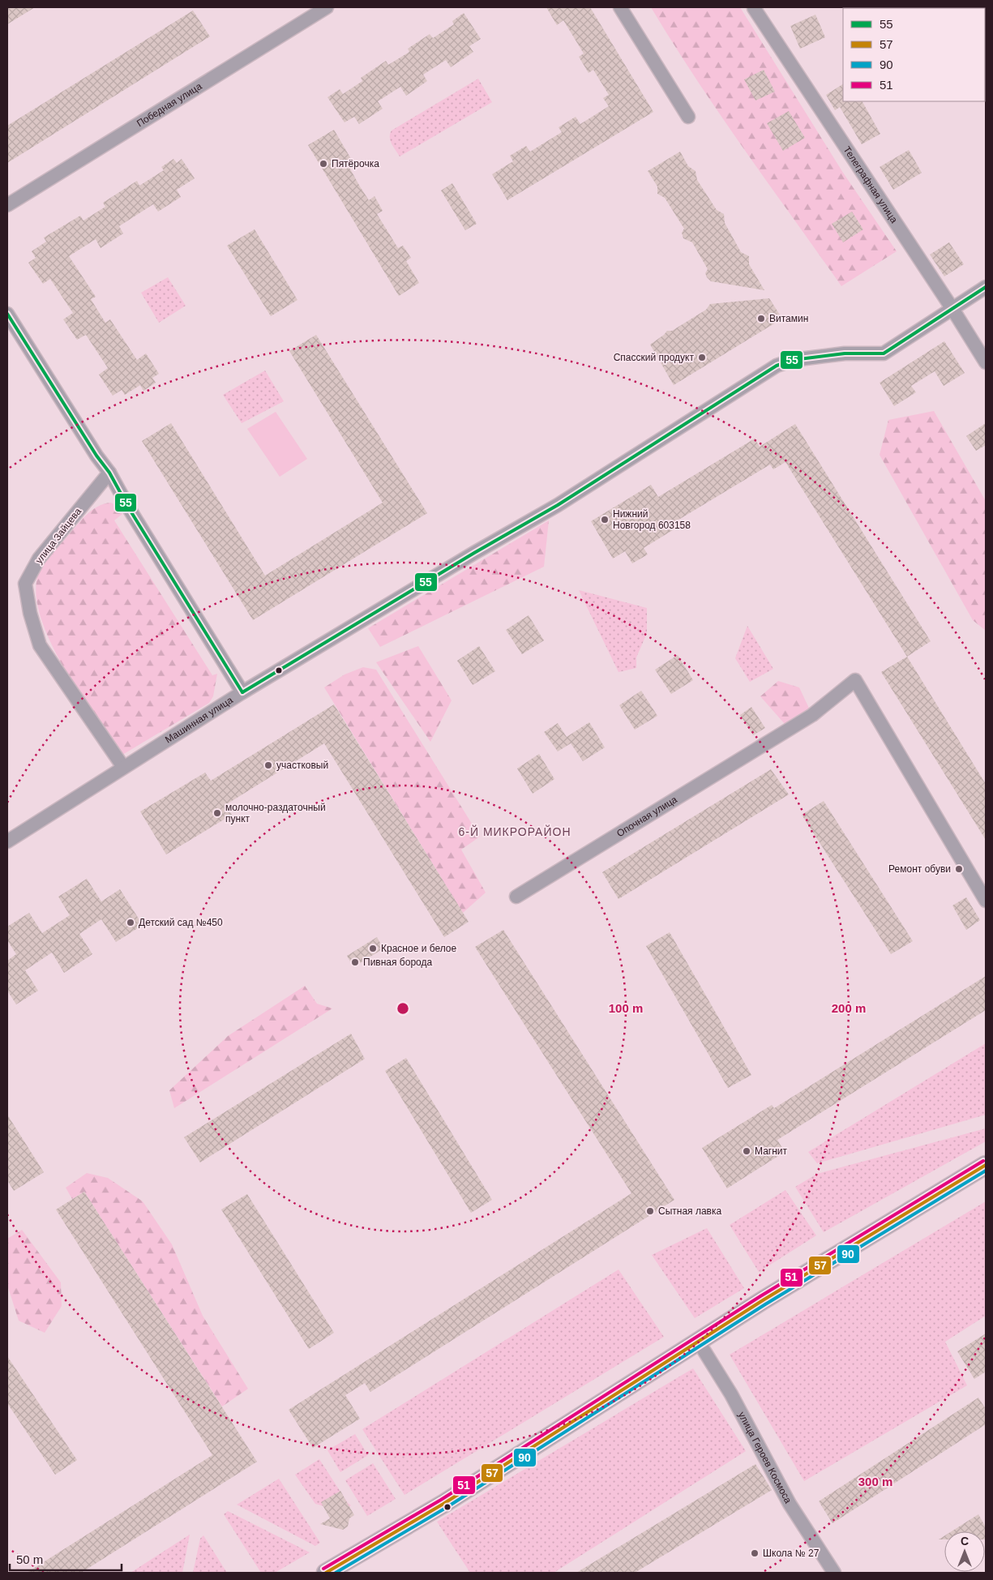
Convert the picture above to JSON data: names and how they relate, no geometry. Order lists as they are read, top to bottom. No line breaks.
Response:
{"streets":{"street":["Победная улица","Телеграфная улица","улица Зайцева","Машинная улица","Опочная улица","улица Героев Космоса"]},"crossings":[["Телеграфная улица","Машинная улица"],["улица Зайцева","Машинная улица"]],"districts":["6-Й МИКРОРАЙОН"],"places":["Пятёрочка","Витамин","Спасский продукт","Нижний Новгород 603158","участковый","молочно-раздаточный пункт","Ремонт обуви","Детский сад №450","Красное и белое","Пивная борода","Магнит","Сытная лавка","Школа № 27"],"lines":["transit line 55","transit line 51","transit line 57","transit line 90"],"legend":["55","57","90","51"],"scale_bar":"50 m","north":"top","rings":["100 m","200 m","300 m"]}
